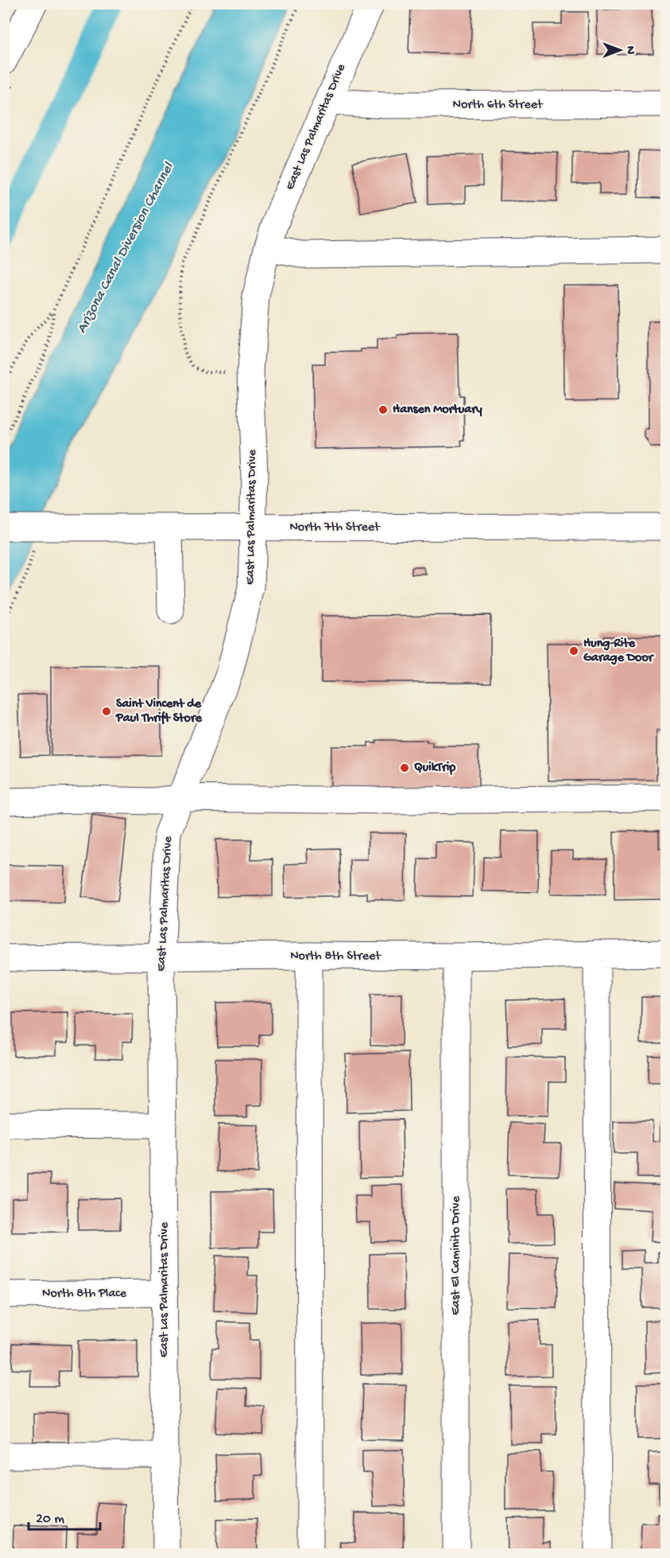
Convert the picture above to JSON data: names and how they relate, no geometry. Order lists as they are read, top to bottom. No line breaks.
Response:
{"streets":{"street":["North 6th Street","East Las Palmaritas Drive","North 7th Street","North 8th Street","East El Caminito Drive","North 8th Place"]},"crossings":[["North 6th Street","East Las Palmaritas Drive"],["East Las Palmaritas Drive","North 7th Street"],["East Las Palmaritas Drive","North 8th Street"],["East Las Palmaritas Drive","North 8th Place"],["North 8th Street","East El Caminito Drive"]],"water":["Arizona Canal Diversion Channel"],"places":["Hansen Mortuary","Hung-Rite Garage Door","Saint Vincent de Paul Thrift Store","QuikTrip"],"scale_bar":"20 m","north":"right"}
